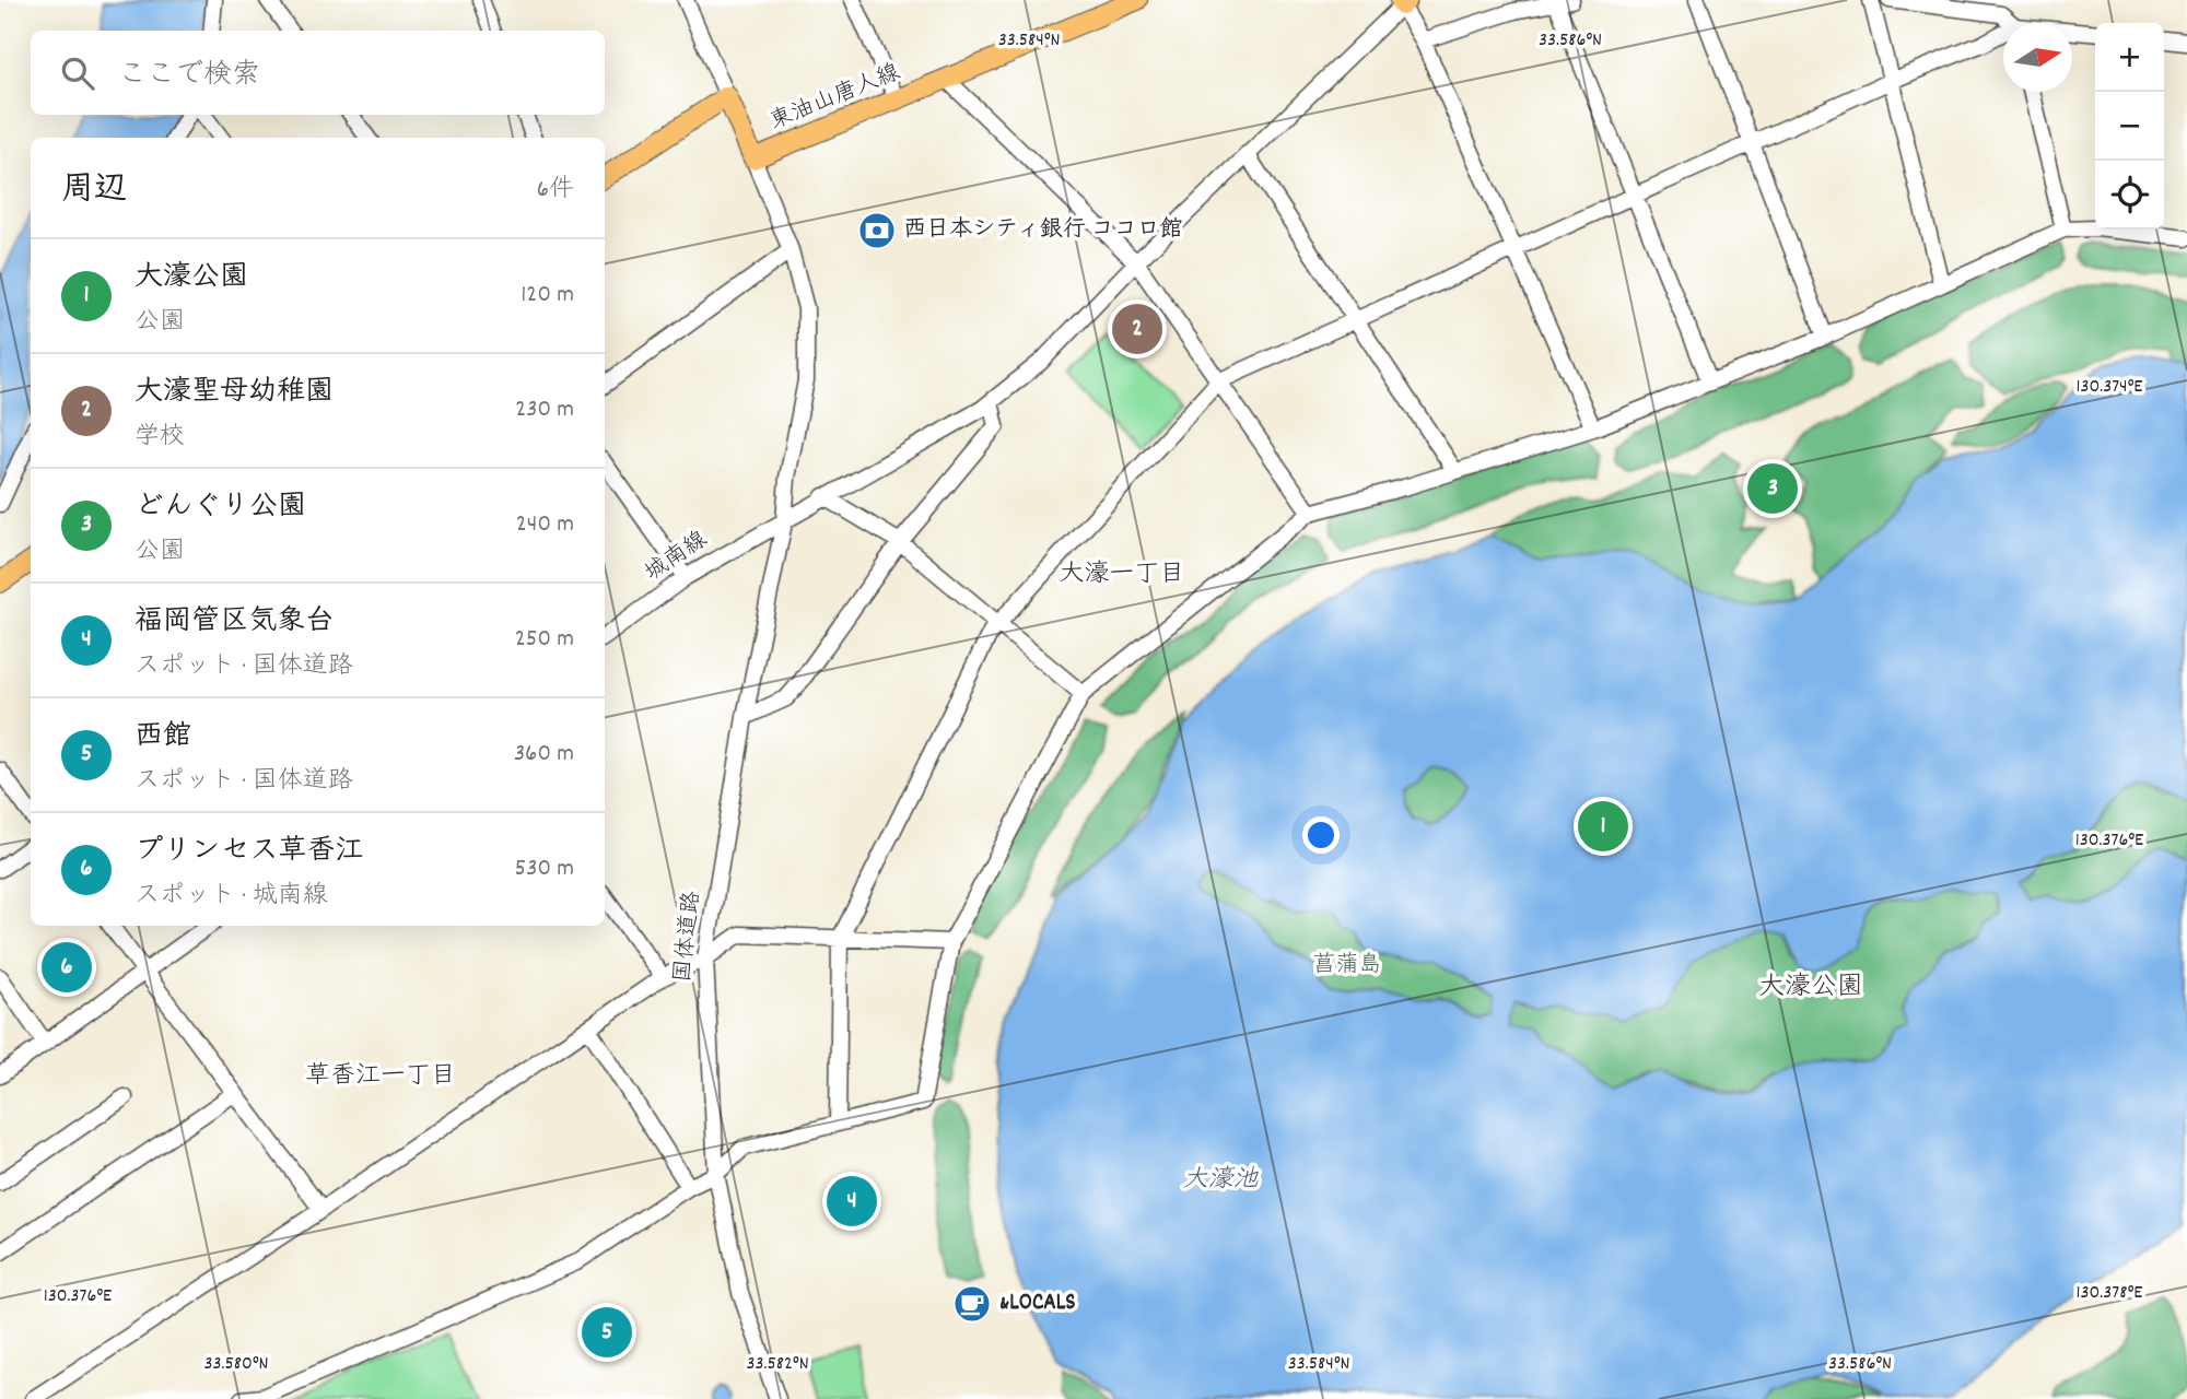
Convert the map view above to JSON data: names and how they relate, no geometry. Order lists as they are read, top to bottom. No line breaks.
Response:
{"streets":{"main road":["東油山唐人線"],"street":["城南線","国体道路"]},"crossings":[["東油山唐人線","国体道路"],["城南線","国体道路"]],"districts":["大濠一丁目","大濠公園","草香江一丁目"],"water":["大濠池"],"parks":["菖蒲島"],"places":{"bank":["西日本シティ銀行 ココロ館"],"cafe":["&LOCALS"]},"north":"right","page":{"map_buttons":["+","−"],"search":"ここで検索","heading":["周辺","6件"],"list":[{"mark":"1","name":"大濠公園","note":"公園","value":"120 m"},{"mark":"2","name":"大濠聖母幼稚園","note":"学校","value":"230 m"},{"mark":"3","name":"どんぐり公園","note":"公園","value":"240 m"},{"mark":"4","name":"福岡管区気象台","note":"スポット · 国体道路","value":"250 m"},{"mark":"5","name":"西館","note":"スポット · 国体道路","value":"360 m"},{"mark":"6","name":"プリンセス草香江","note":"スポット · 城南線","value":"530 m"}],"pins":["2","3","1","6","4","5"]},"coordinates":["33.584°N","33.586°N","130.374°E","130.376°E","130.378°E","33.580°N","33.582°N"]}
